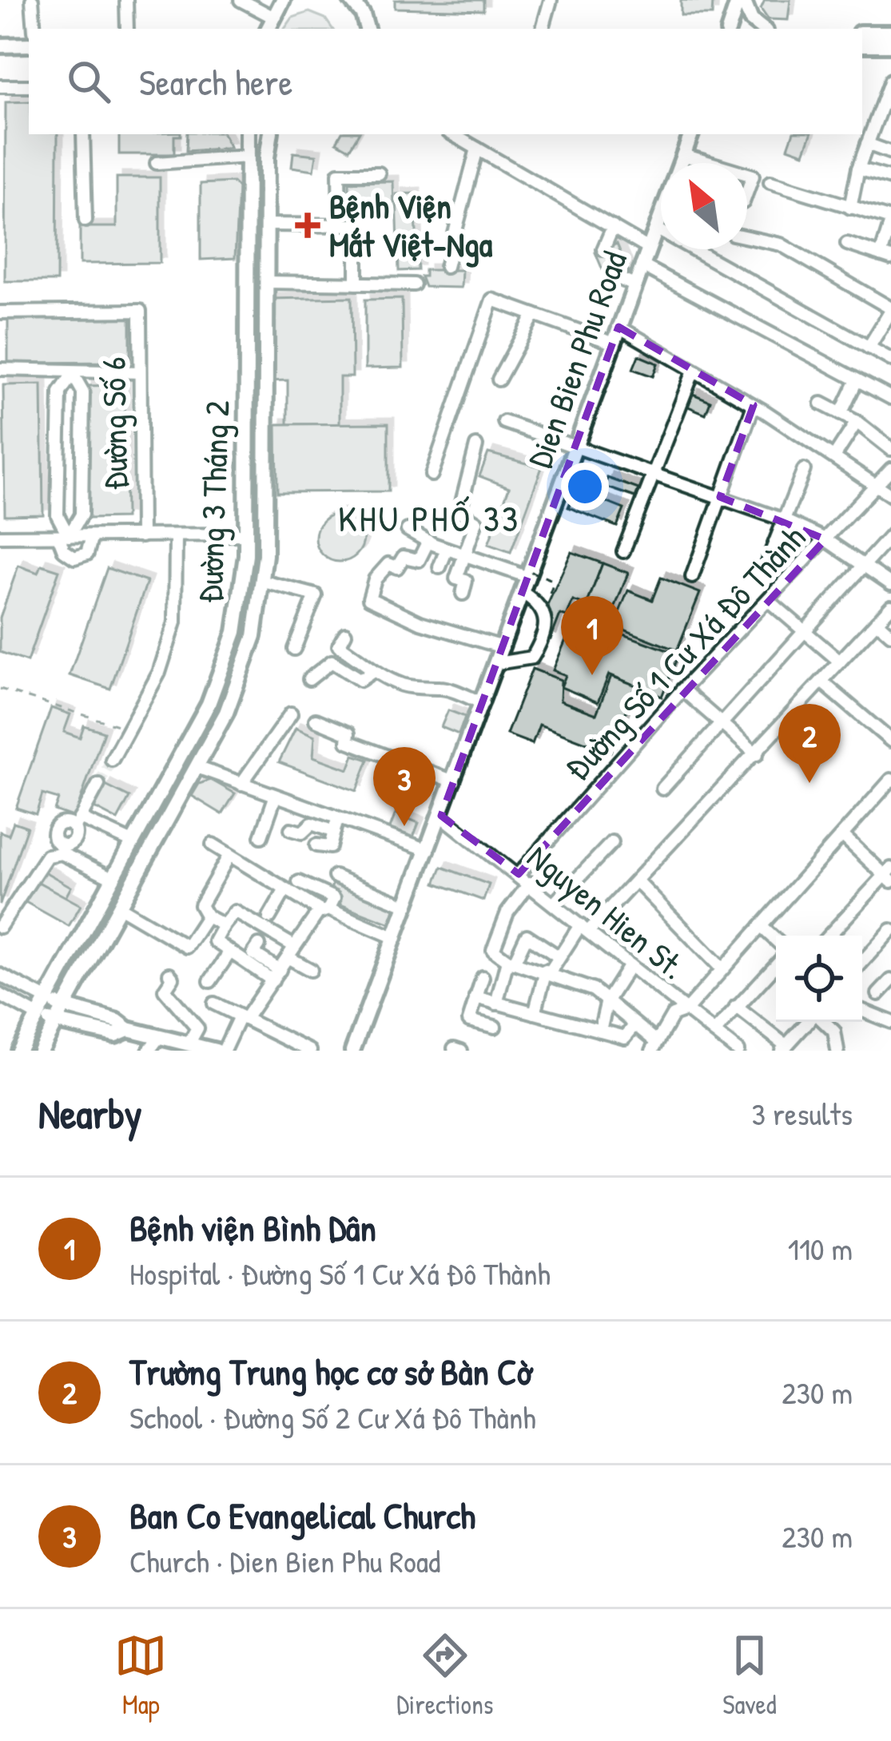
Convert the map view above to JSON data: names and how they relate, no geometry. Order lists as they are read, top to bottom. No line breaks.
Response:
{"streets":{"main road":["Dien Bien Phu Road","Đường 3 Tháng 2"],"street":["Đường Số 6","Ðường Số 1 Cư Xá Đô Thành","Nguyen Hien St."]},"crossings":[["Dien Bien Phu Road","Nguyen Hien St."],["Ðường Số 1 Cư Xá Đô Thành","Nguyen Hien St."]],"districts":["KHU PHỐ 33"],"places":{"health":["Bệnh Viện Mắt Việt-Nga"]},"north":"top left","page":{"search":"Search here","pins":["1","2","3"],"heading":["Nearby","3 results"],"list":[{"mark":"1","name":"Bệnh viện Bình Dân","note":"Hospital · Ðường Số 1 Cư Xá Đô Thành","value":"110 m"},{"mark":"2","name":"Trường Trung học cơ sở Bàn Cờ","note":"School · Ðường Số 2 Cư Xá Đô Thành","value":"230 m"},{"mark":"3","name":"Ban Co Evangelical Church","note":"Church · Dien Bien Phu Road","value":"230 m"}],"nav":["Map","Directions","Saved"]}}
